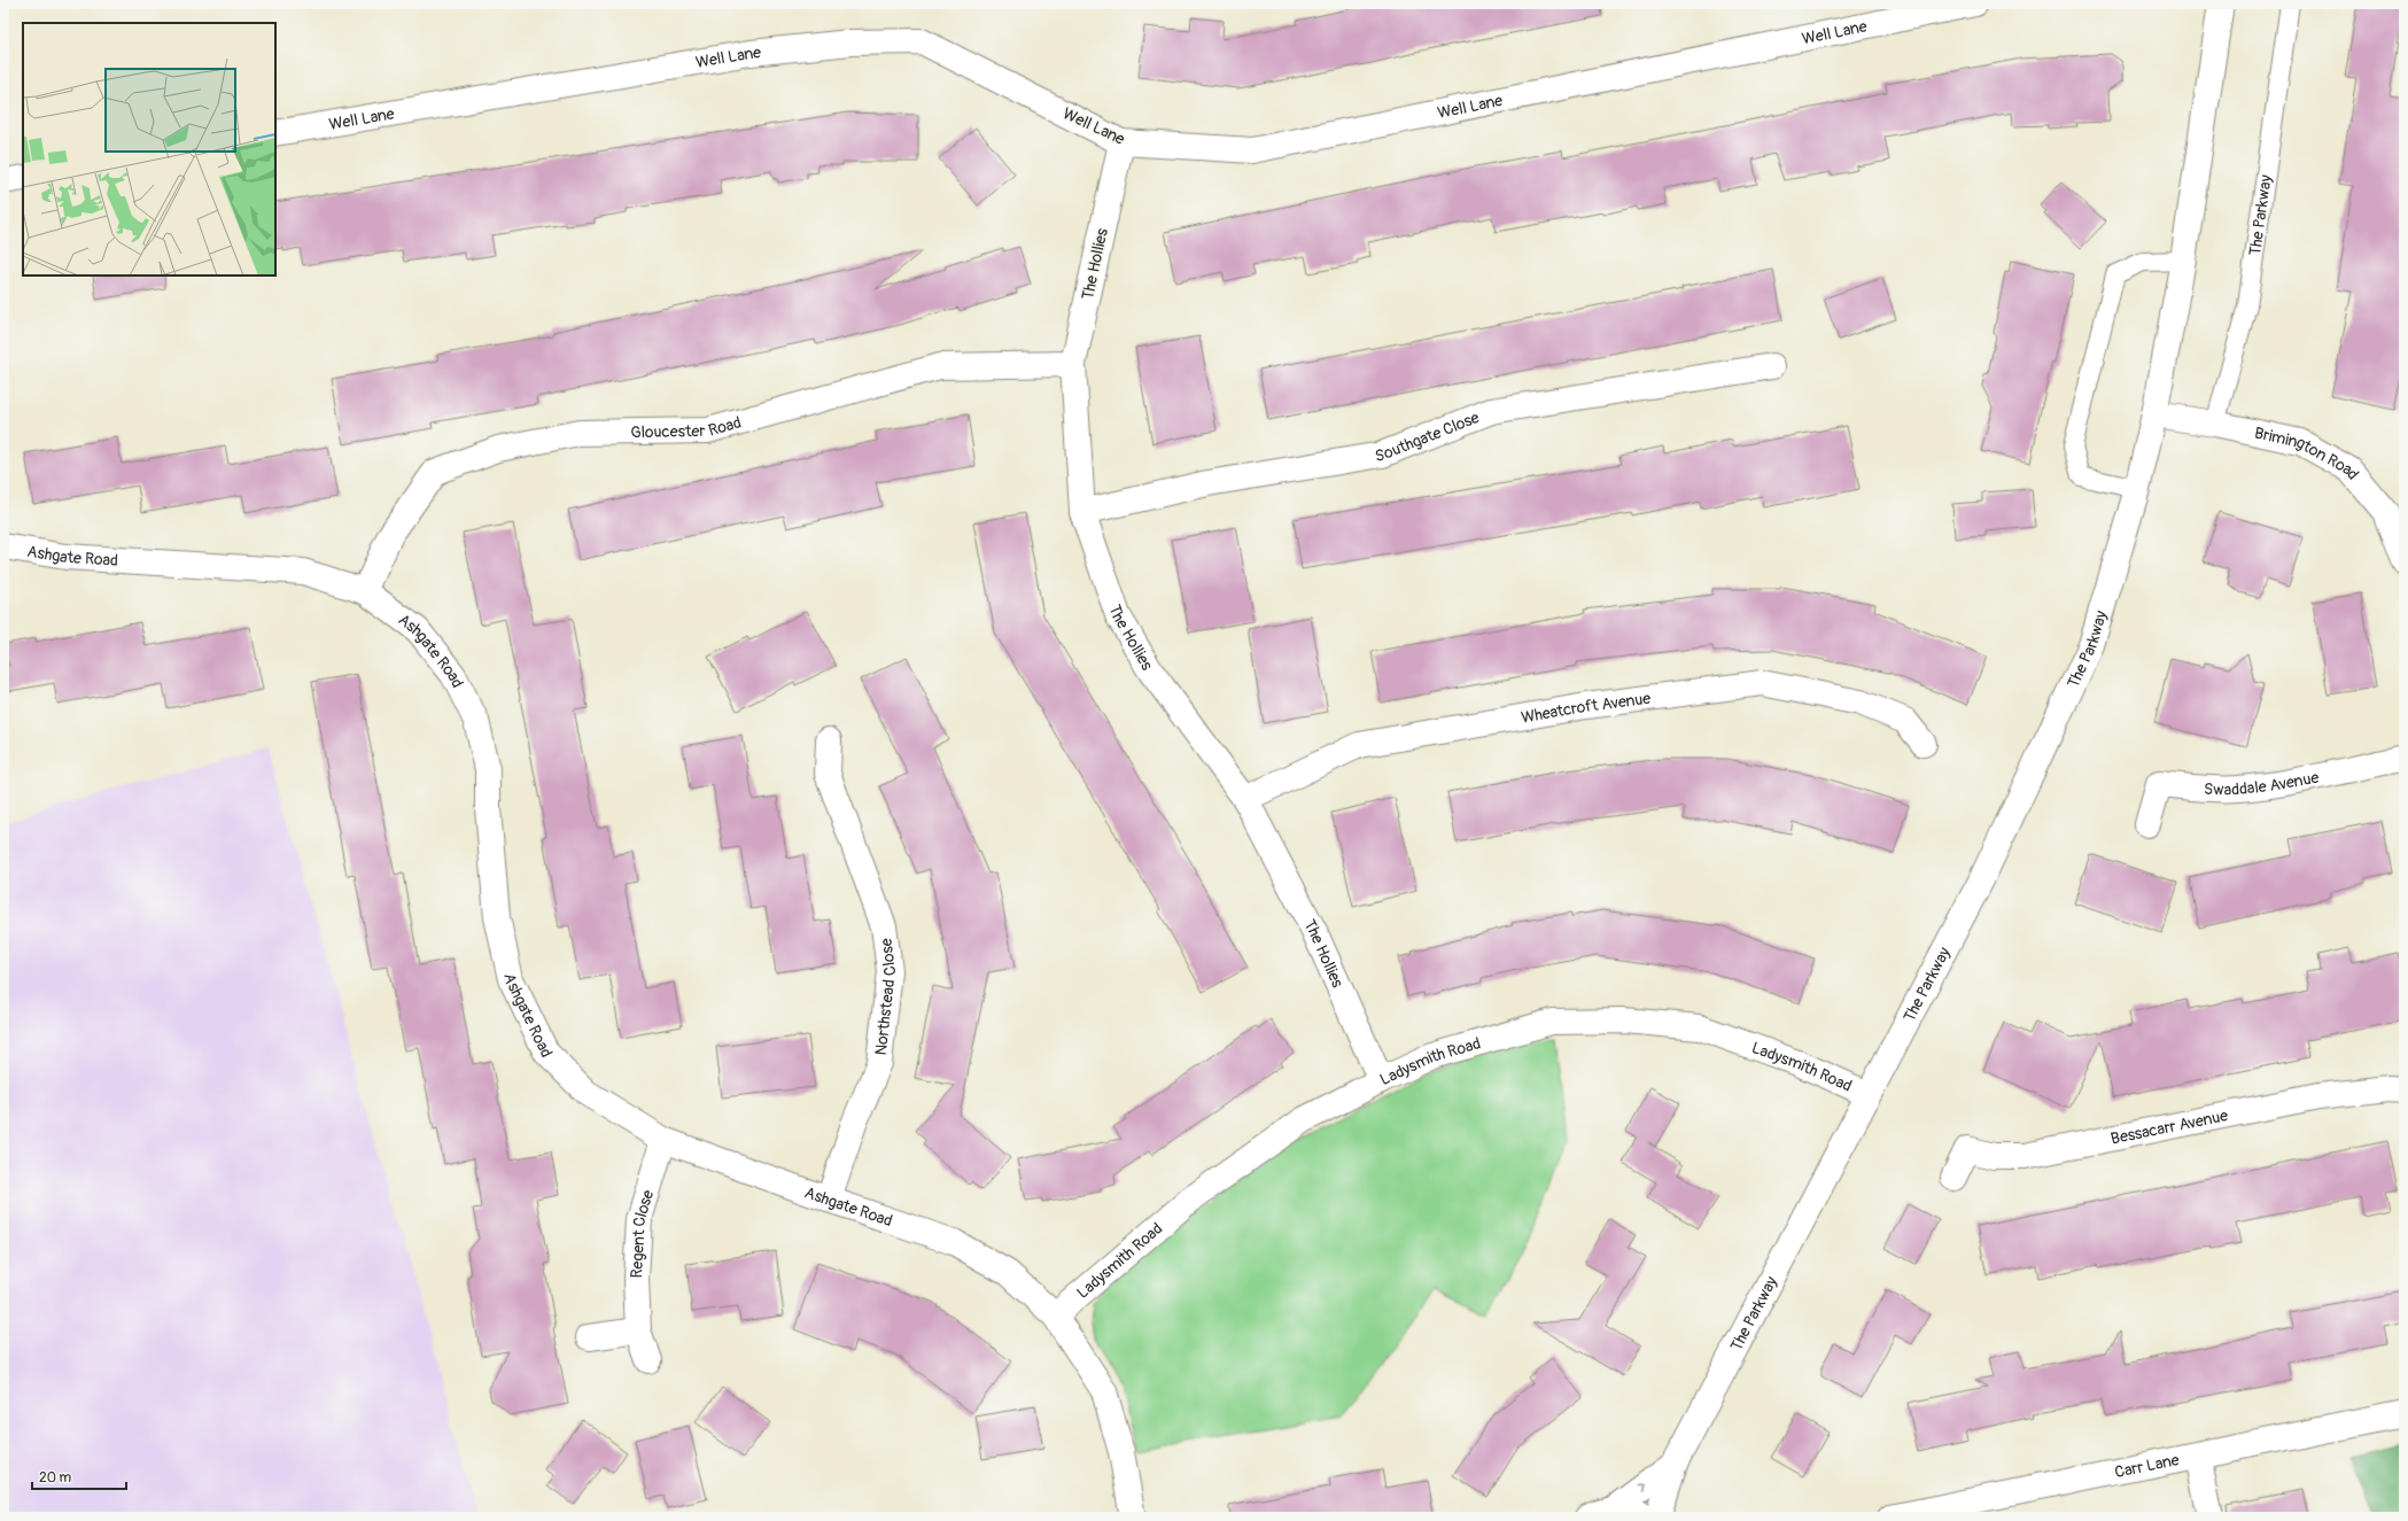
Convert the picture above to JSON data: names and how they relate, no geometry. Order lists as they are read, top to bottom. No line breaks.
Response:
{"streets":{"street":["Well Lane","The Parkway","The Hollies","Gloucester Road","Southgate Close","Brimington Road","Ashgate Road","Wheatcroft Avenue","Swaddale Avenue","Northstead Close","Ladysmith Road","Bessacarr Avenue","Regent Close","Carr Lane"]},"crossings":[["Well Lane","The Hollies"],["The Parkway","Brimington Road"],["The Parkway","Ladysmith Road"],["The Hollies","Gloucester Road"],["The Hollies","Southgate Close"],["The Hollies","Wheatcroft Avenue"],["The Hollies","Ladysmith Road"],["Gloucester Road","Ashgate Road"],["Ashgate Road","Northstead Close"],["Ashgate Road","Ladysmith Road"],["Ashgate Road","Regent Close"]],"scale_bar":"20 m"}
